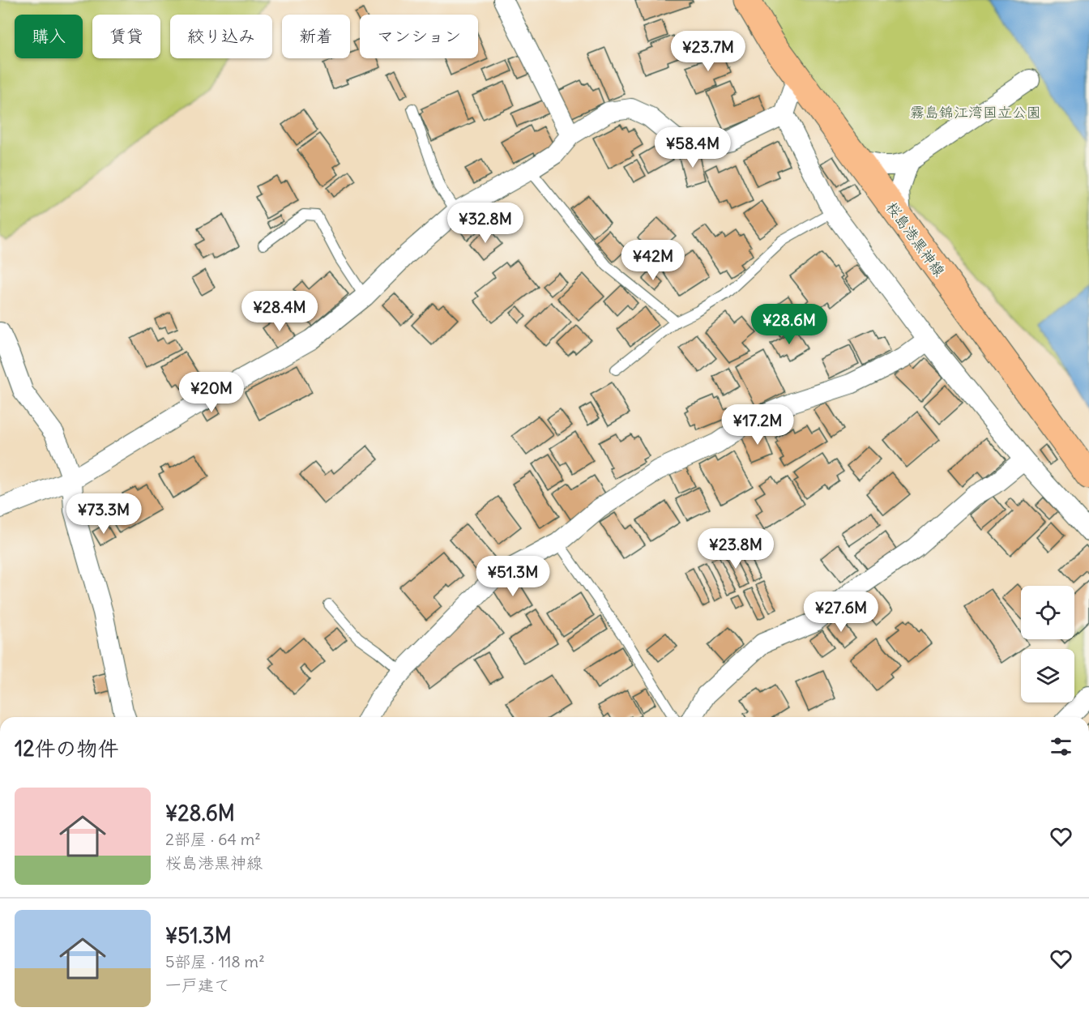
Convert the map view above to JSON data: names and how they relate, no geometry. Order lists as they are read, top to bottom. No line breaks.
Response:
{"streets":{"main road":["桜島港黒神線"]},"parks":["霧島錦江湾国立公園"],"page":{"chip":["購入","賃貸","絞り込み","新着","マンション"],"price":["¥23.7M","¥58.4M","¥32.8M","¥42M","¥28.4M","¥28.6M","¥20M","¥17.2M","¥73.3M","¥23.8M","¥51.3M","¥27.6M"],"heading":"12件の物件","list":[{"name":"¥28.6M","note":"2部屋 · 64 m² · 桜島港黒神線"},{"name":"¥51.3M","note":"5部屋 · 118 m² · 一戸建て"}]}}
